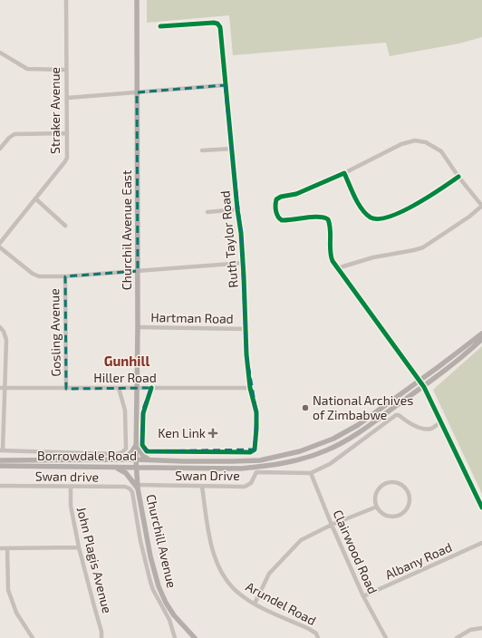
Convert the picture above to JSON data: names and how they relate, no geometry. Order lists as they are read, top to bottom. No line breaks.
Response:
{"streets":{"main road":["Churchil Avenue East","Borrowdale Road","Churchill Avenue"],"street":["Straker Avenue","Ruth Taylor Road","Hartman Road","Gosling Avenue","Hiller Road","Swan Drive","Swan drive","Clairwood Road","John Plagis Avenue","Albany Road","Arundel Road"]},"crossings":[["Churchil Avenue East","Hartman Road"],["Churchil Avenue East","Hiller Road"],["Churchil Avenue East","Borrowdale Road"],["Churchil Avenue East","Churchill Avenue"],["Ruth Taylor Road","Hartman Road"],["Ruth Taylor Road","Hiller Road"],["Gosling Avenue","Hiller Road"],["Borrowdale Road","Churchill Avenue"],["Swan Drive","Churchill Avenue"],["Swan Drive","Clairwood Road"],["Swan Drive","Arundel Road"],["Swan drive","John Plagis Avenue"],["Clairwood Road","Albany Road"]],"districts":["Gunhill"],"places":{"other":["National Archives of Zimbabwe"],"health":["Ken Link"]}}
